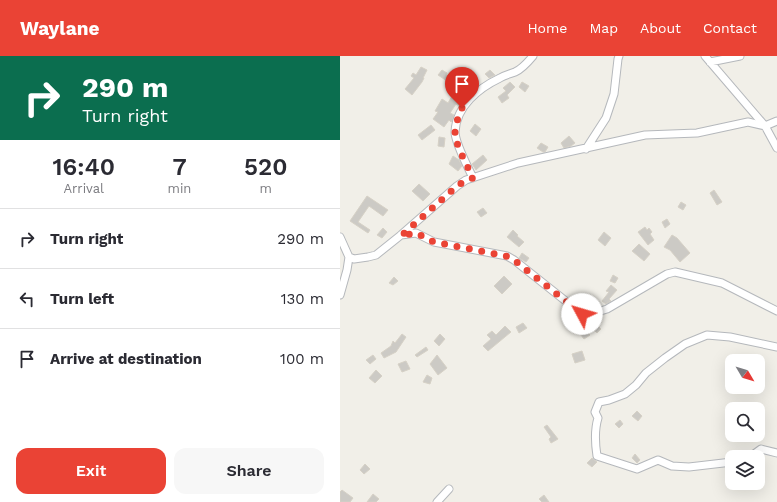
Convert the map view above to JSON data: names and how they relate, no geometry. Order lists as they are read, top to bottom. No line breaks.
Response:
{"north":"bottom right","page":{"header":"Waylane","nav":["Home","Map","About","Contact"],"turn":["290 m","Turn right"],"eta":["16:40","Arrival","7","min","520","m"],"list":[{"name":"Turn right","value":"290 m"},{"name":"Turn left","value":"130 m"},{"name":"Arrive at destination","value":"100 m"}],"buttons":["Exit","Share"]}}
